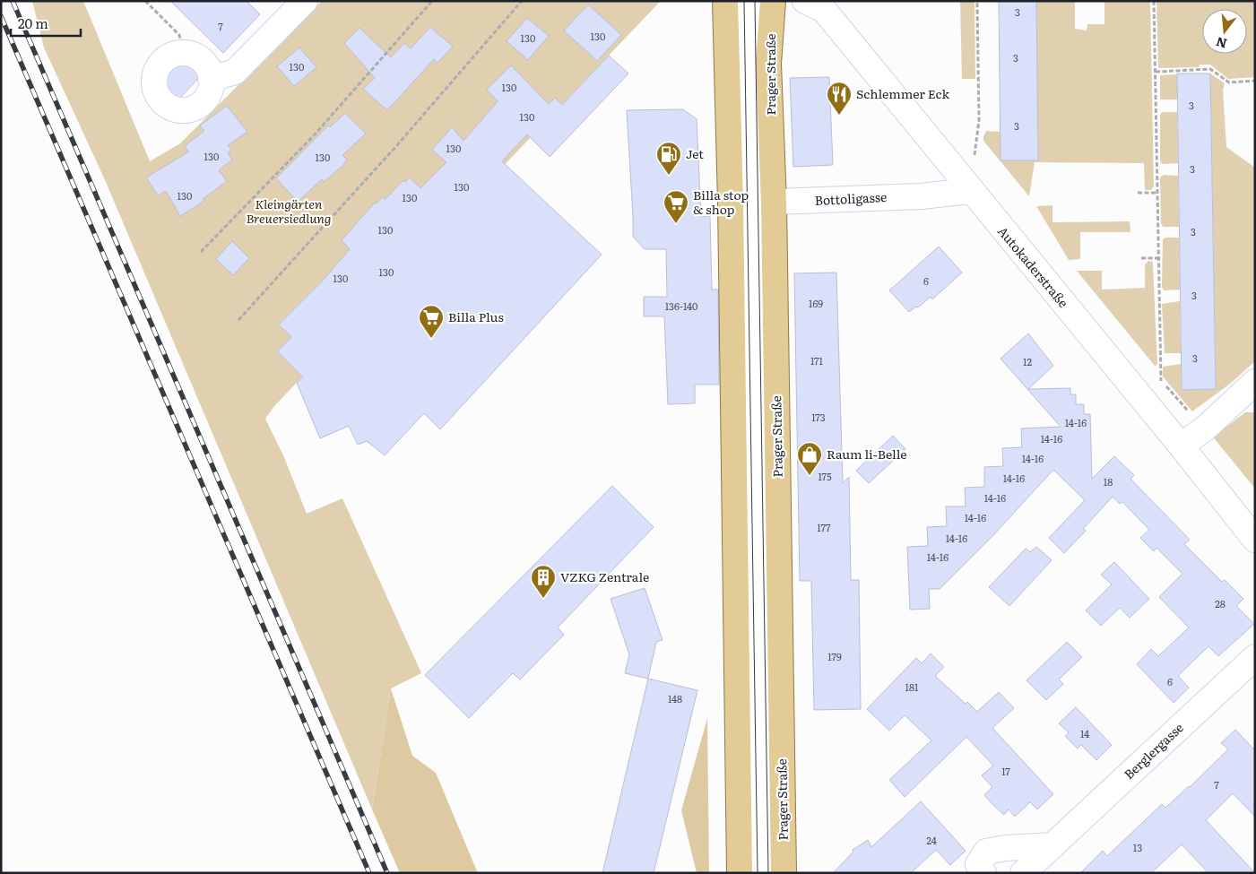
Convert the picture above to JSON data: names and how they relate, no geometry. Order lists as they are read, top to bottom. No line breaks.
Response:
{"streets":{"main road":["Prager Straße"],"street":["Bottoligasse","Autokaderstraße","Berglergasse"]},"crossings":[["Prager Straße","Bottoligasse"],["Bottoligasse","Autokaderstraße"]],"parks":["Kleingärten Breuersiedlung"],"places":{"restaurant":["Schlemmer Eck"],"fuel station":["Jet"],"supermarket":["Billa stop & shop","Billa Plus"],"shop":["Raum li-Belle"],"building":["VZKG Zentrale"]},"house_numbers":["3","7","130","130","3","130","130","3","130","3","130","130","130","3","130","130","130","130","3","130","130","6","3","169","136-140","3","171","12","173","14-16","14-16","14-16","175","14-16","18","14-16","14-16","177","14-16","14-16","28","179","6","181","148","14","17","7","24","13"],"scale_bar":"20 m","north":"bottom"}
